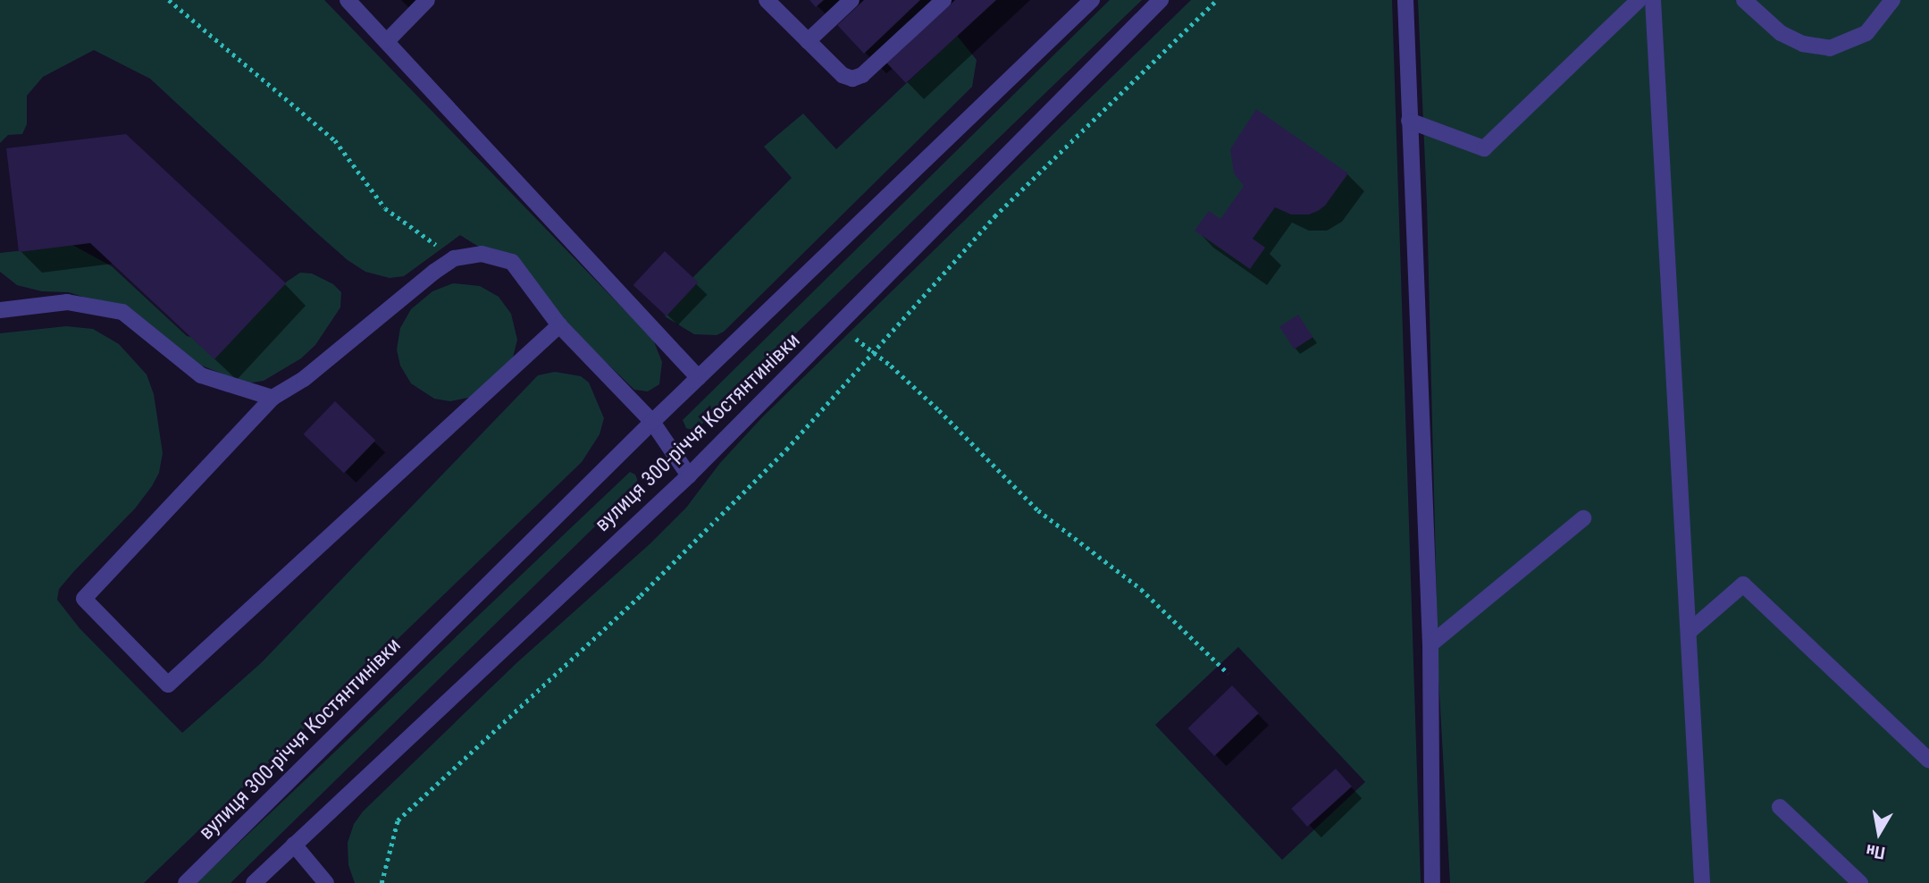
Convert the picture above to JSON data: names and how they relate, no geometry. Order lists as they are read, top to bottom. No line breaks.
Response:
{"streets":{"street":["вулиця 300-річчя Костянтинівки"]},"north":"bottom"}
